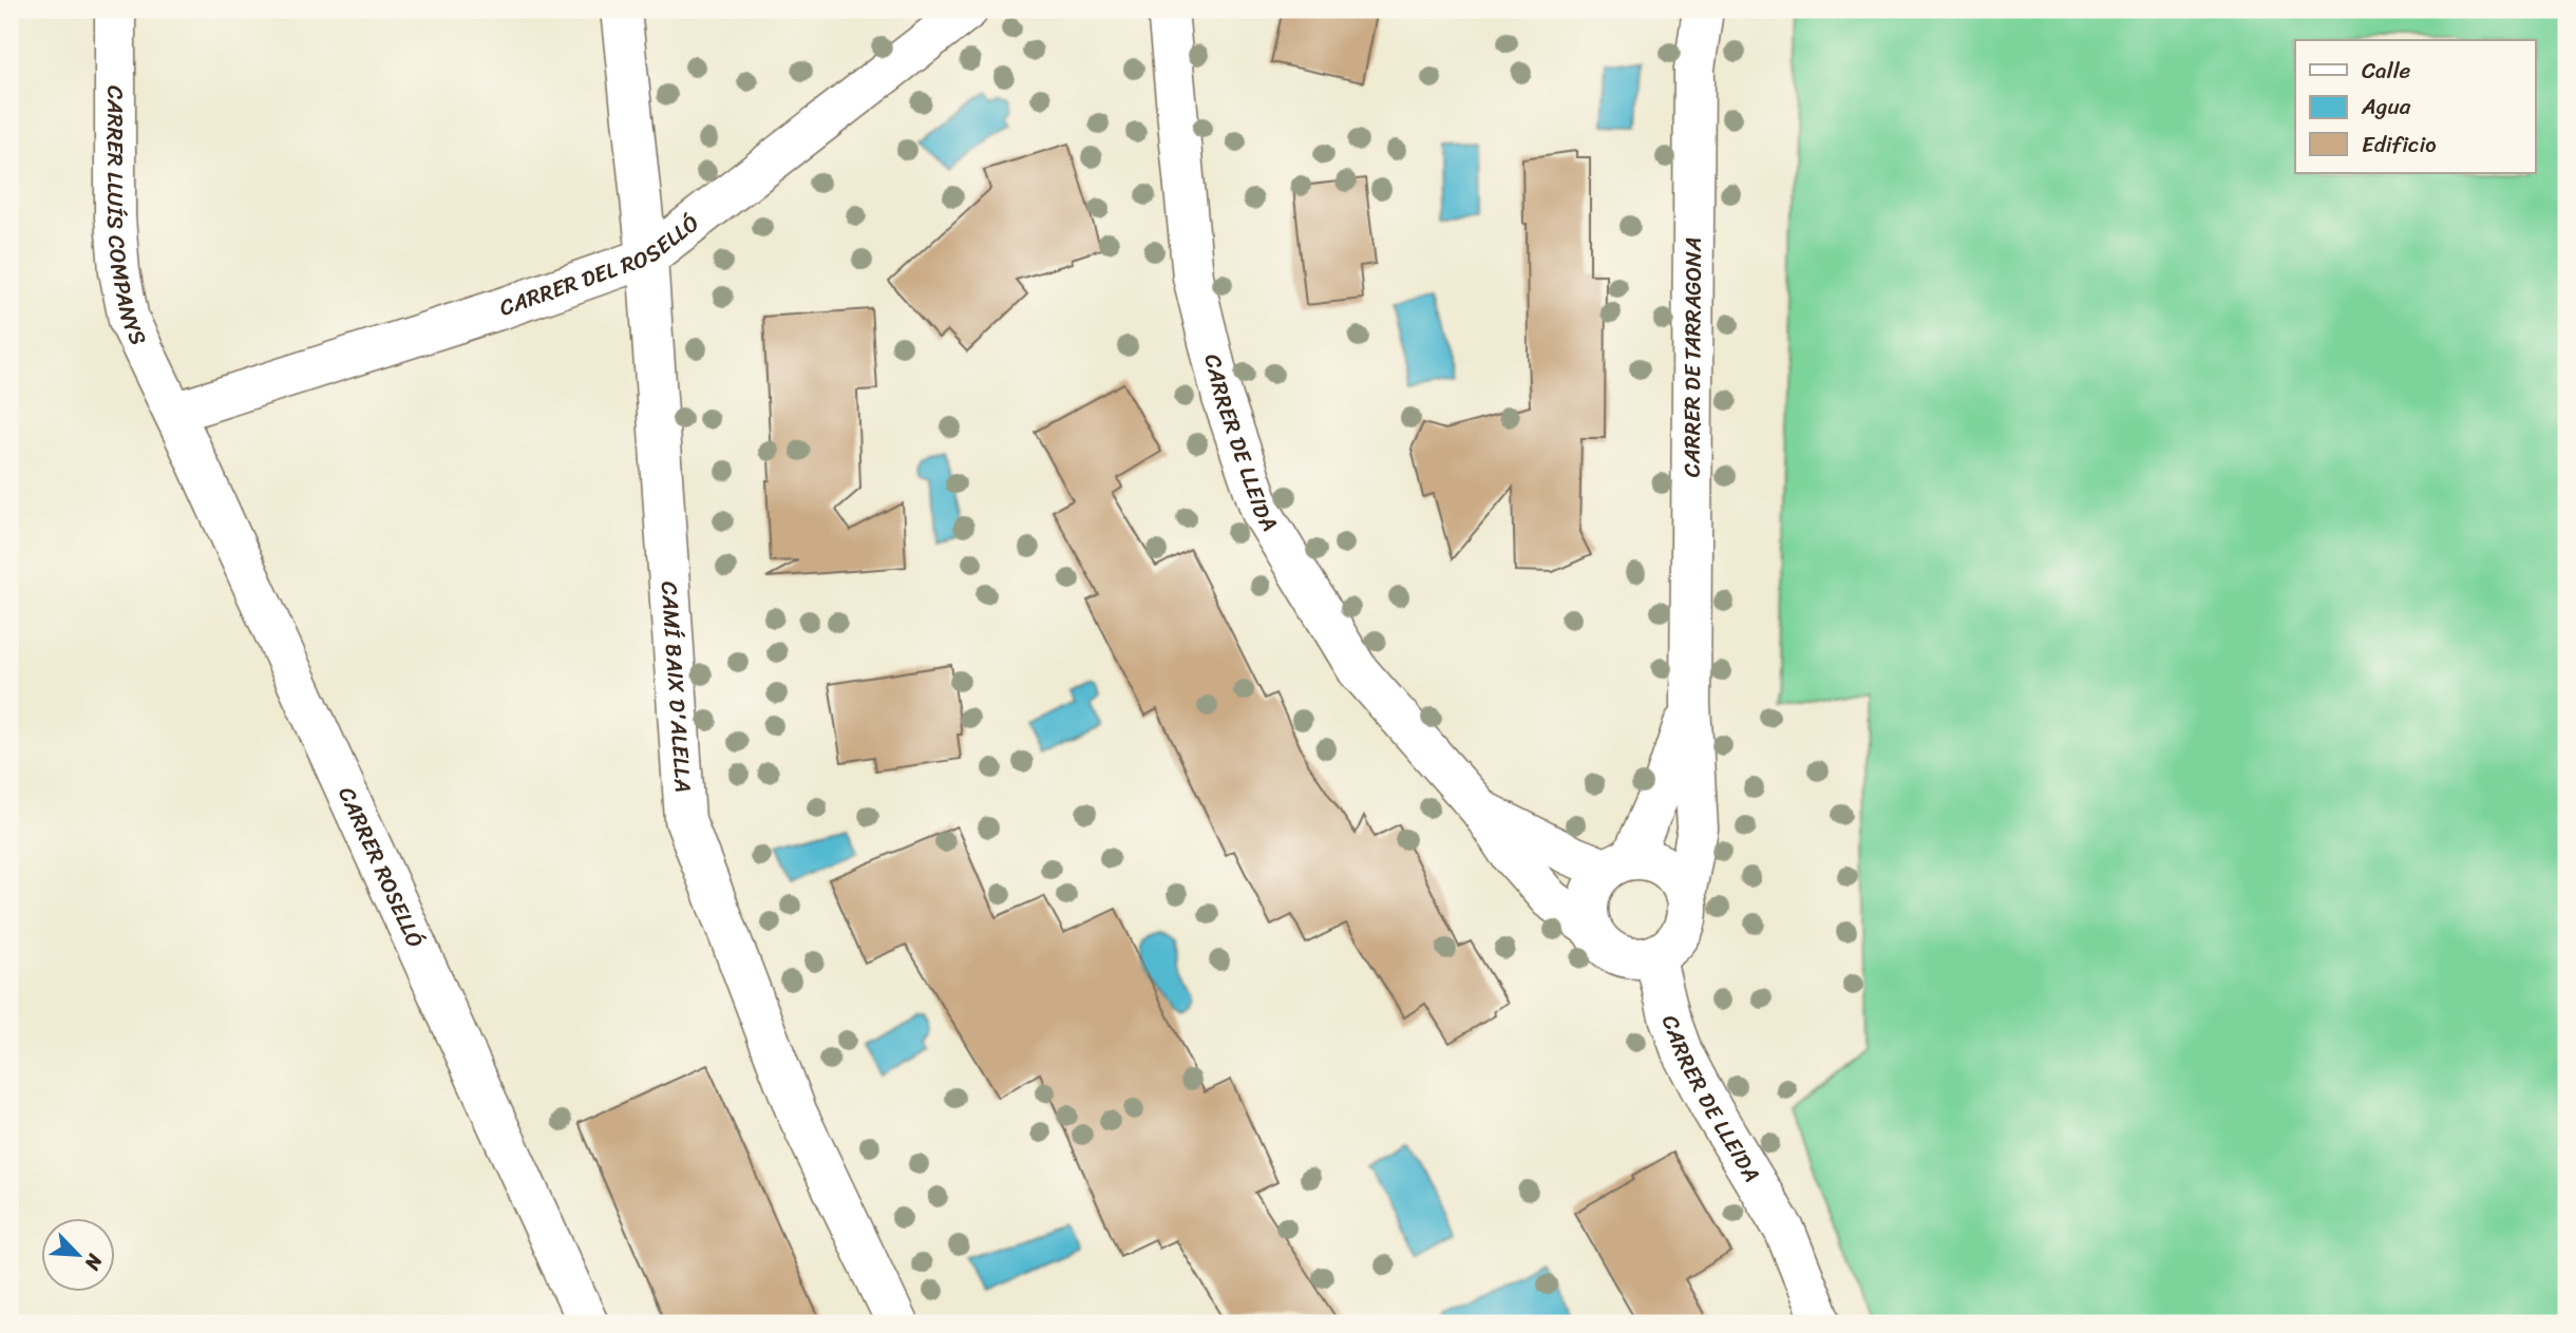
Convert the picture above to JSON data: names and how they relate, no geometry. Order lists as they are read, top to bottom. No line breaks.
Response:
{"streets":{"street":["CARRER LLUÍS COMPANYS","CARRER DEL ROSELLÓ","CARRER DE TARRAGONA","CARRER DE LLEIDA","CAMÍ BAIX D'ALELLA","CARRER ROSELLÓ"]},"crossings":[["CARRER LLUÍS COMPANYS","CARRER DEL ROSELLÓ"],["CARRER LLUÍS COMPANYS","CARRER ROSELLÓ"],["CARRER DEL ROSELLÓ","CAMÍ BAIX D'ALELLA"],["CARRER DEL ROSELLÓ","CARRER ROSELLÓ"],["CARRER DE TARRAGONA","CARRER DE LLEIDA"]],"legend":["Calle","Agua","Edificio"],"north":"bottom right"}
